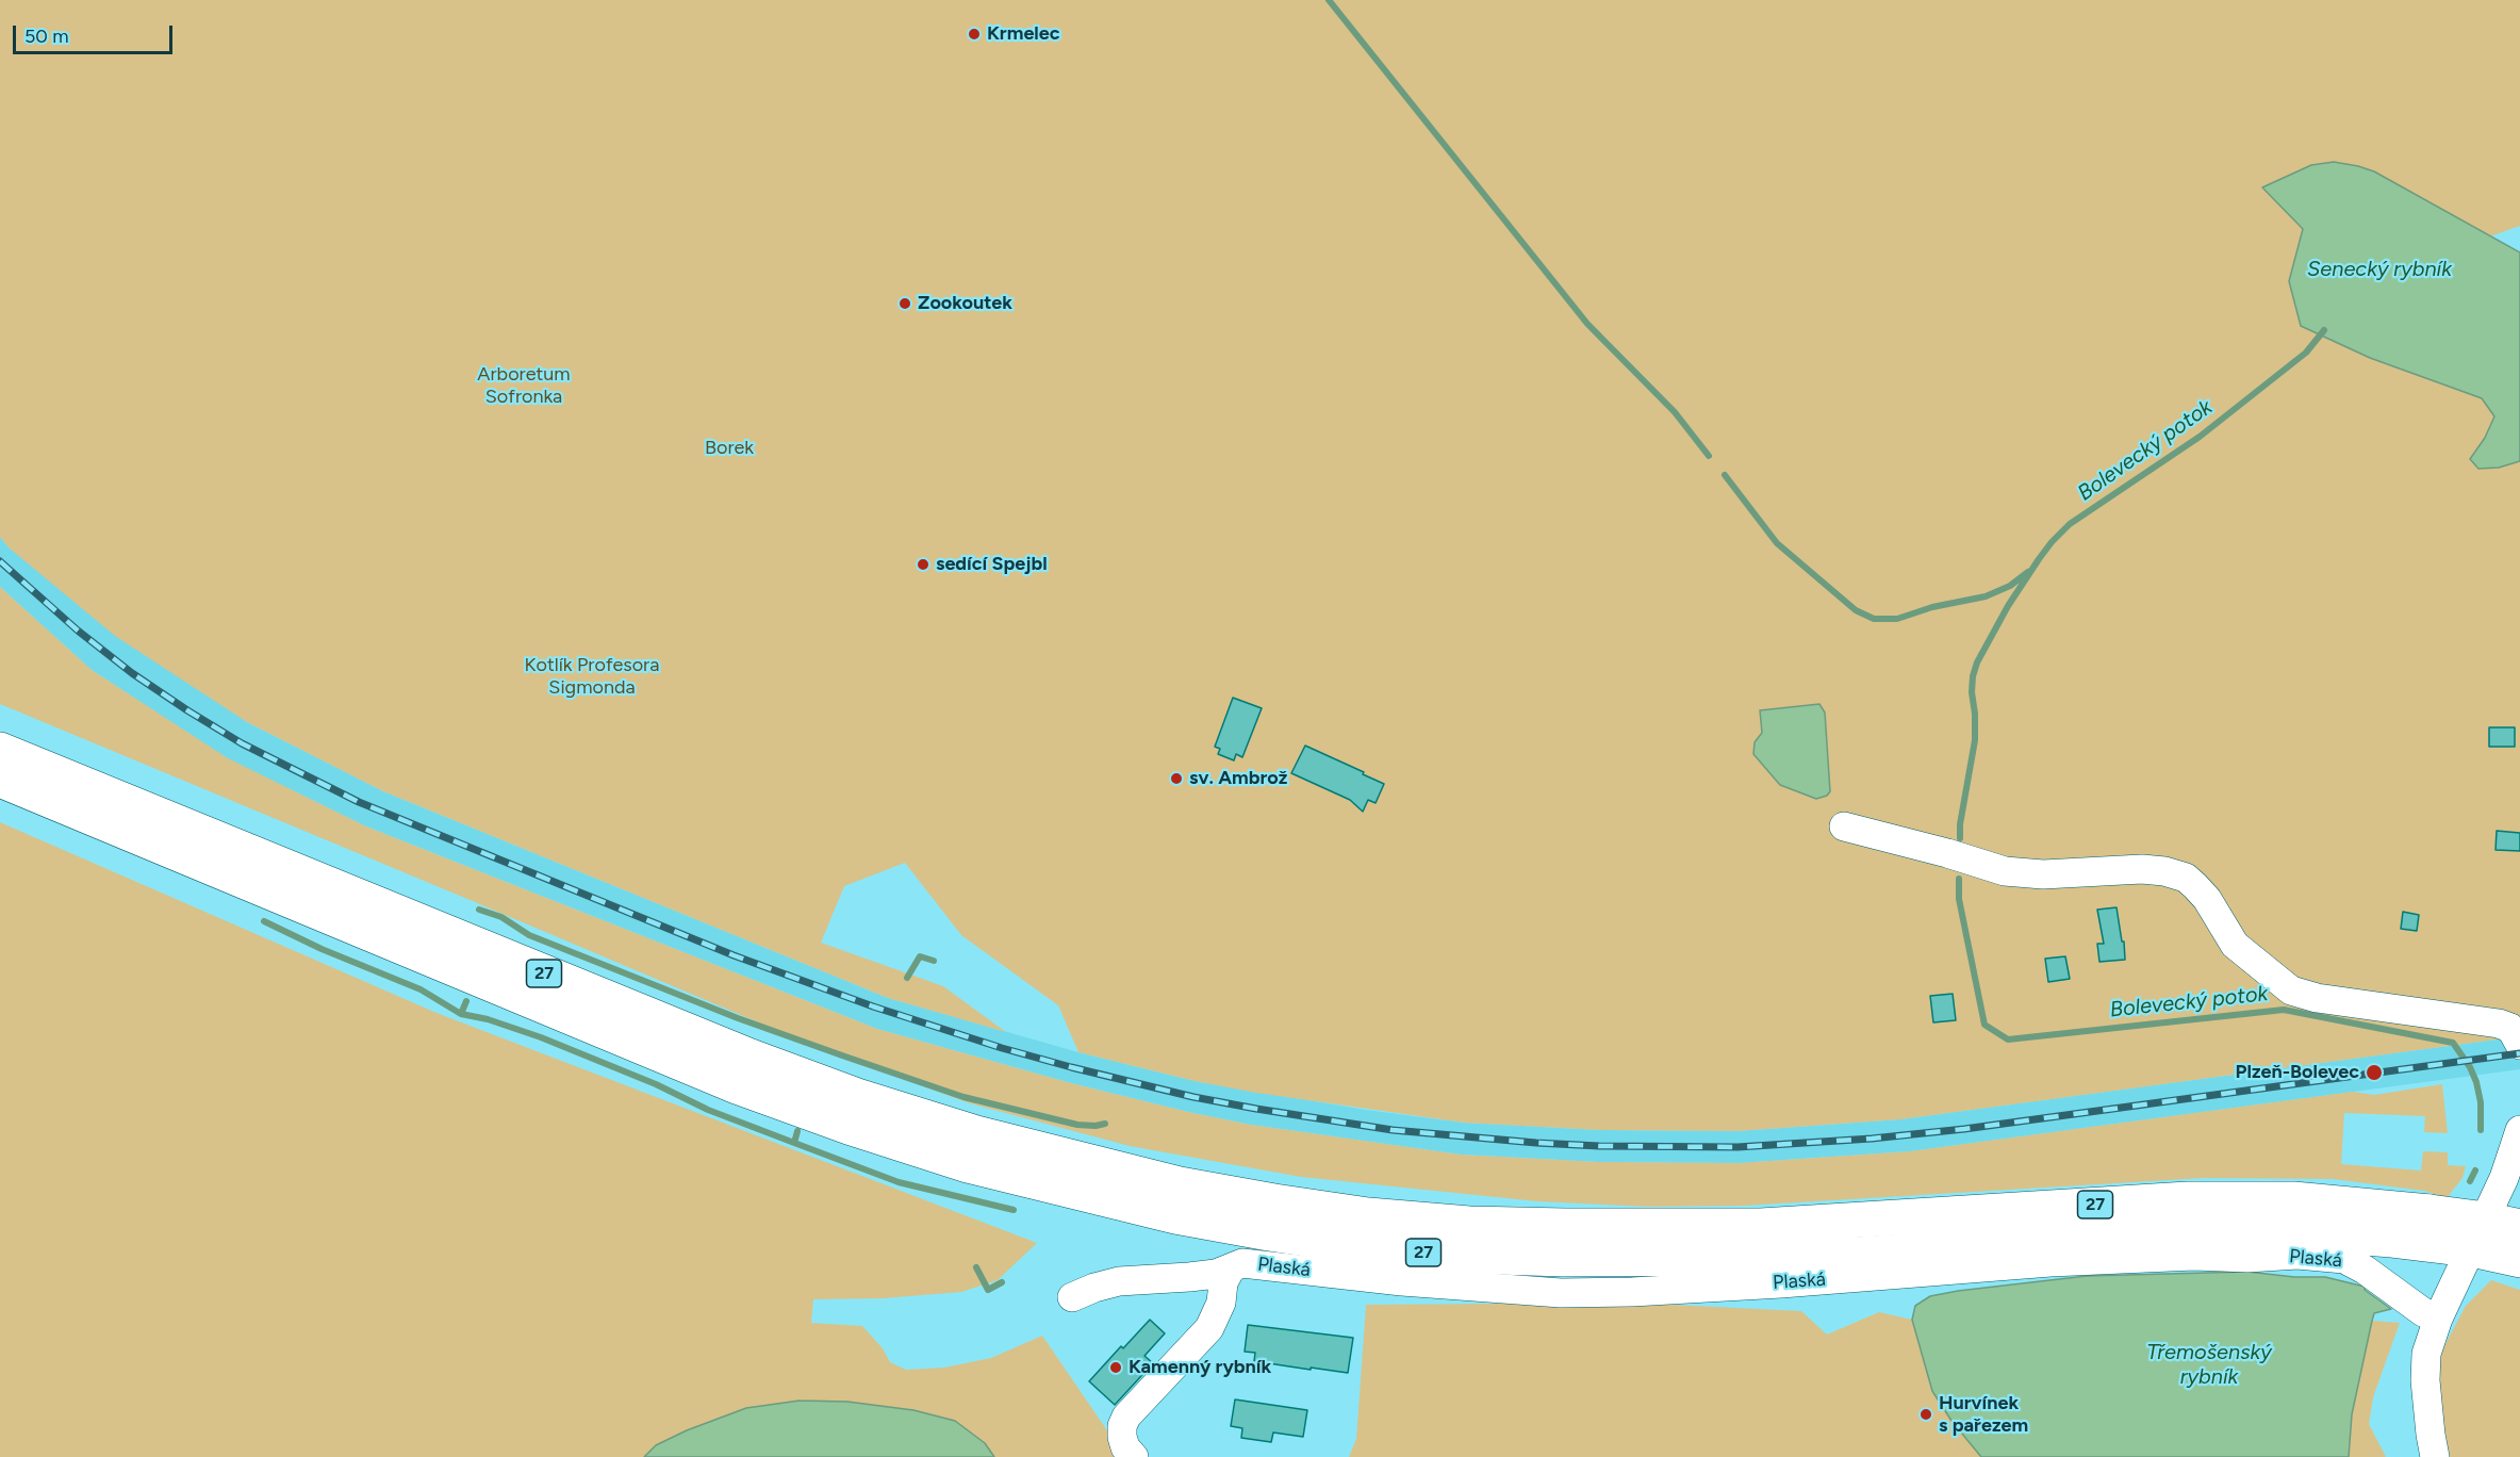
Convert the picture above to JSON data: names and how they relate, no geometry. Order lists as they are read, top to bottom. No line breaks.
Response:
{"streets":{"main road":["27","Plaská"]},"crossings":[["27","Plaská"]],"water":["Senecký rybník","Bolevecký potok","Třemošenský rybník"],"parks":["Arboretum Sofronka","Borek","Kotlík Profesora Sigmonda"],"places":["Krmelec","Zookoutek","sedící Spejbl","sv. Ambrož","Plzeň-Bolevec","Kamenný rybník","Hurvínek s pařezem"],"scale_bar":"50 m"}
